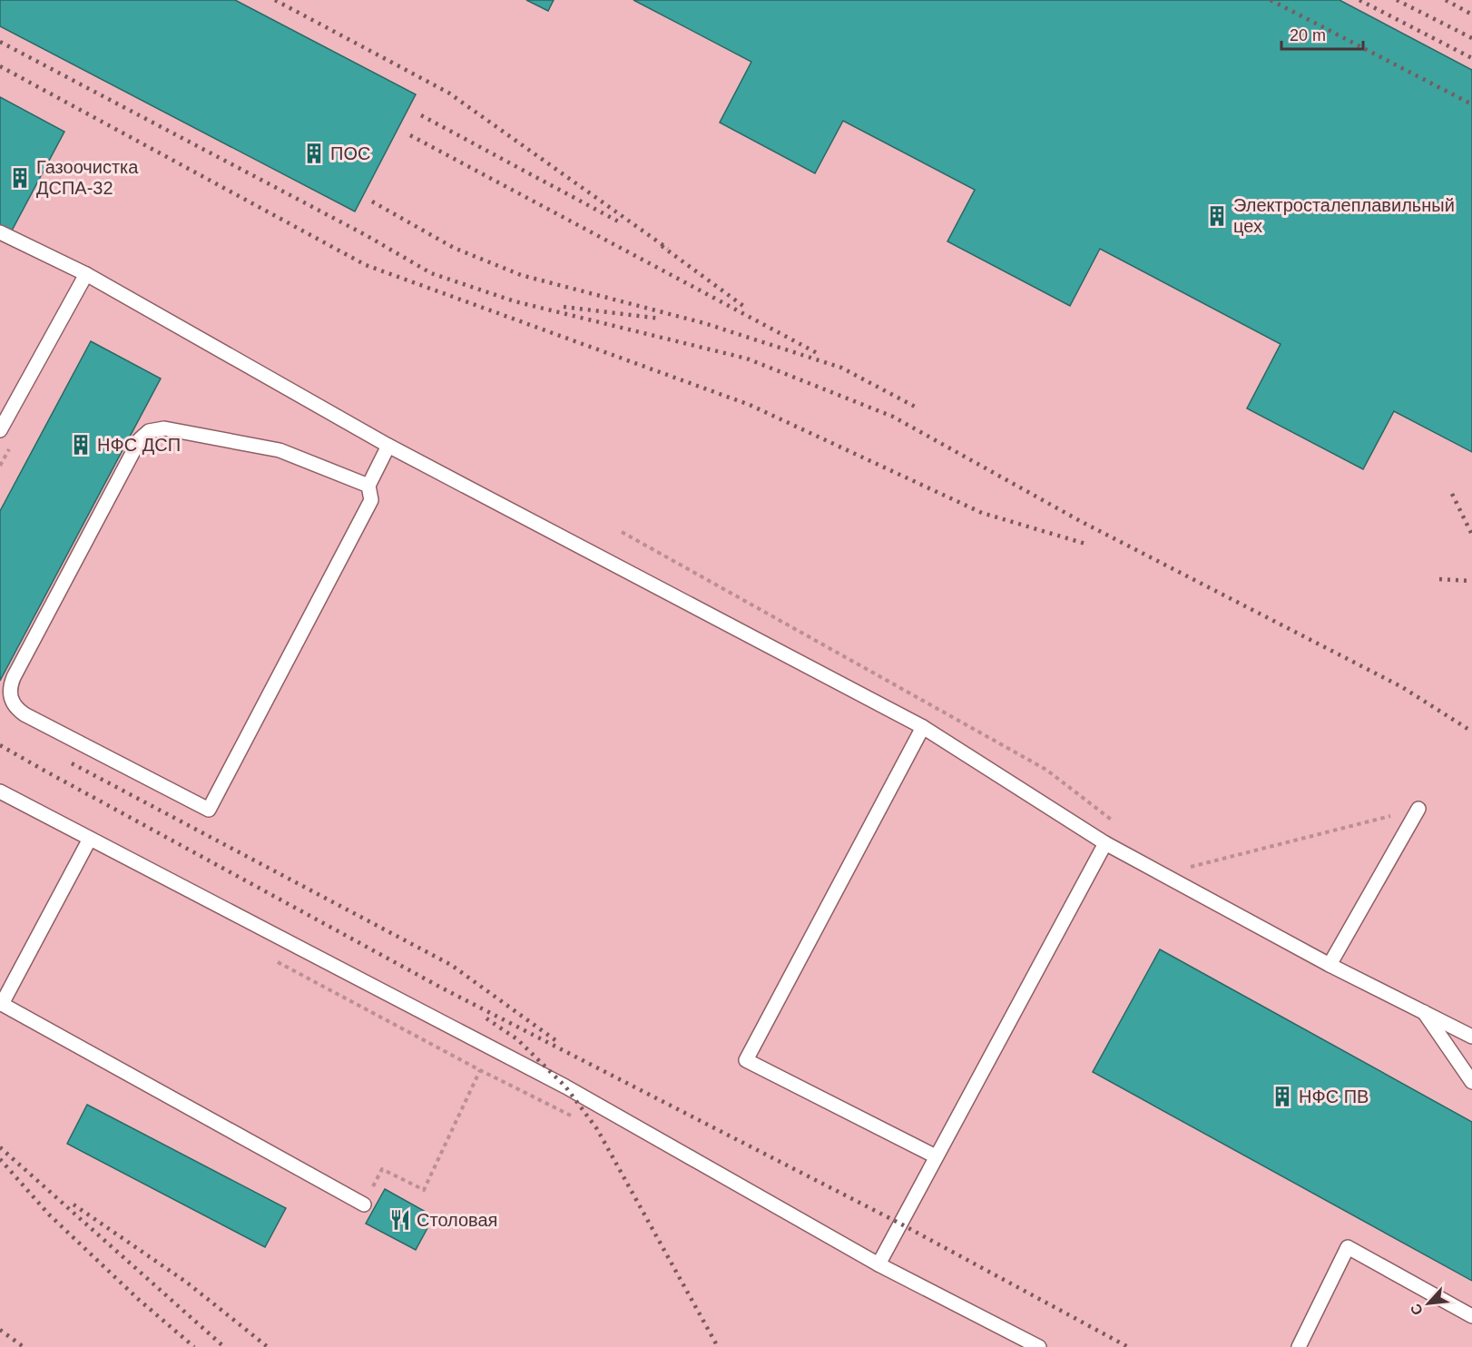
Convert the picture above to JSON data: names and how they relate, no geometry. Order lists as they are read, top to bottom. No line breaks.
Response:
{"places":{"building":["ПОС","Газоочистка ДСПА-32","Электросталеплавильный цех","НФС ДСП","НФС ПВ"],"restaurant":["Столовая"]},"scale_bar":"20 m","north":"bottom left"}
